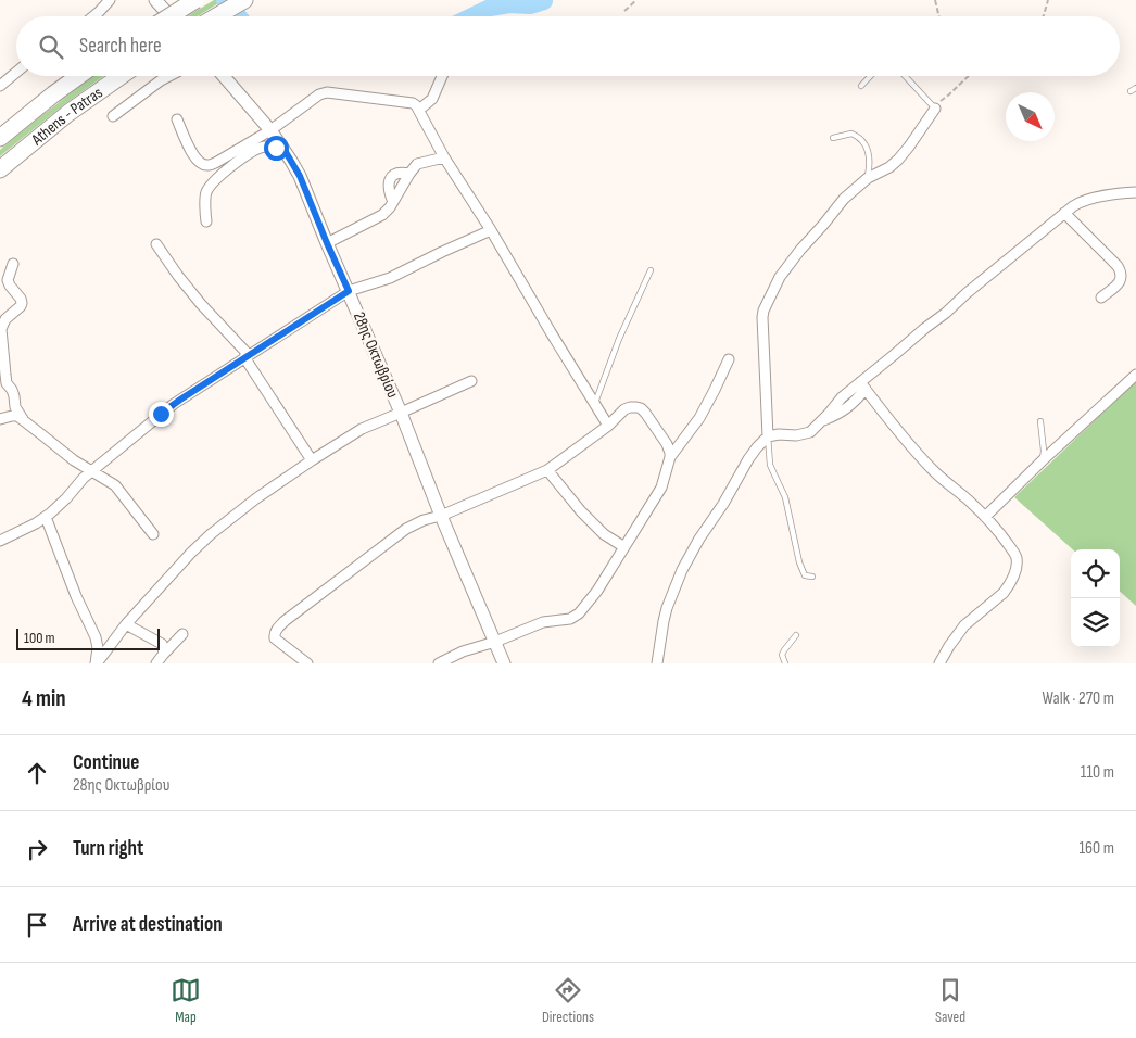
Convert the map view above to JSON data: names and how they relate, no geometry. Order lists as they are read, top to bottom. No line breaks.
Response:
{"streets":{"highway":["Athens - Patras"],"street":["28ης Οκτωβρίου"]},"scale_bar":"100 m","north":"bottom right","page":{"search":"Search here","scale":"100 m","heading":["4 min","Walk · 270 m"],"list":[["Continue","28ης Οκτωβρίου","110 m"],["Turn right","160 m"],"Arrive at destination"],"nav":["Map","Directions","Saved"]}}
